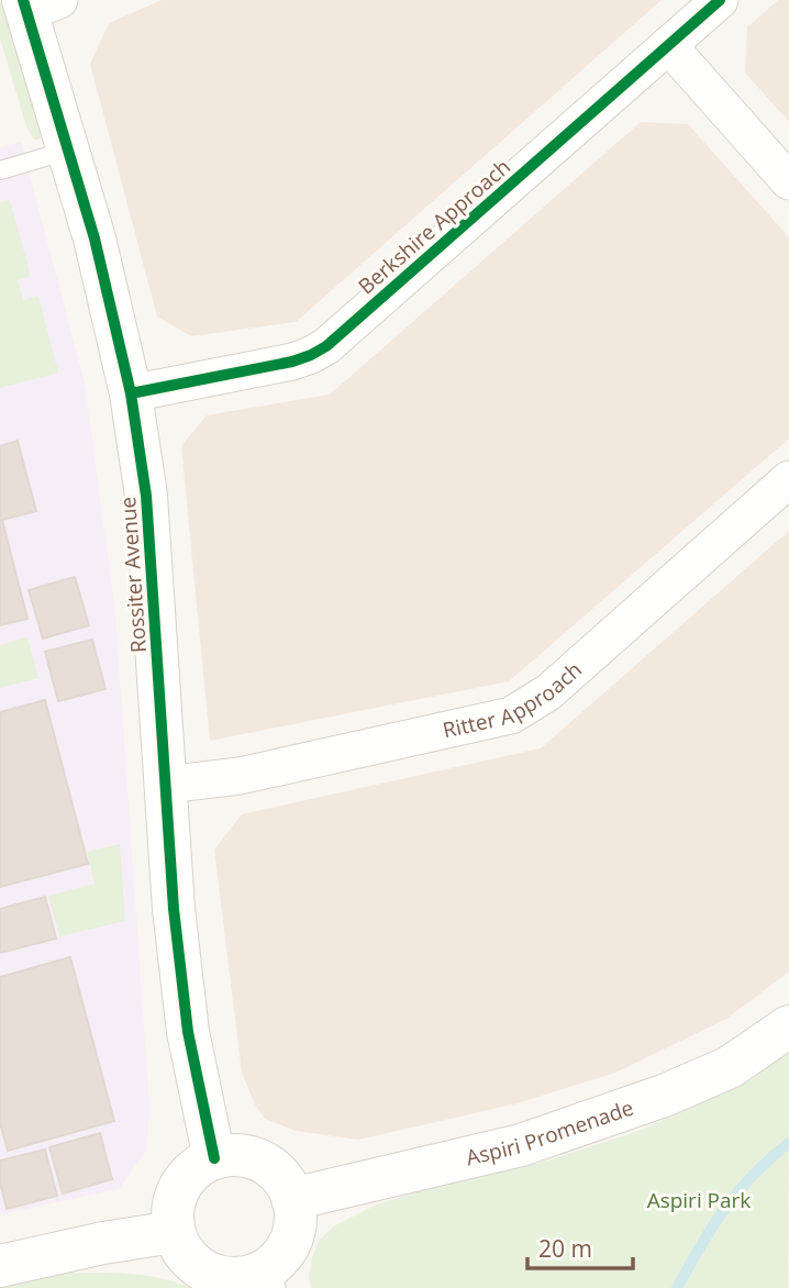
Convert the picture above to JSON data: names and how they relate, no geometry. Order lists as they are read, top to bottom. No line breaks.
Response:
{"streets":{"street":["Berkshire Approach","Rossiter Avenue","Ritter Approach","Aspiri Promenade"]},"crossings":[["Berkshire Approach","Rossiter Avenue"],["Rossiter Avenue","Ritter Approach"],["Rossiter Avenue","Aspiri Promenade"]],"parks":["Aspiri Park"],"scale_bar":"20 m"}
